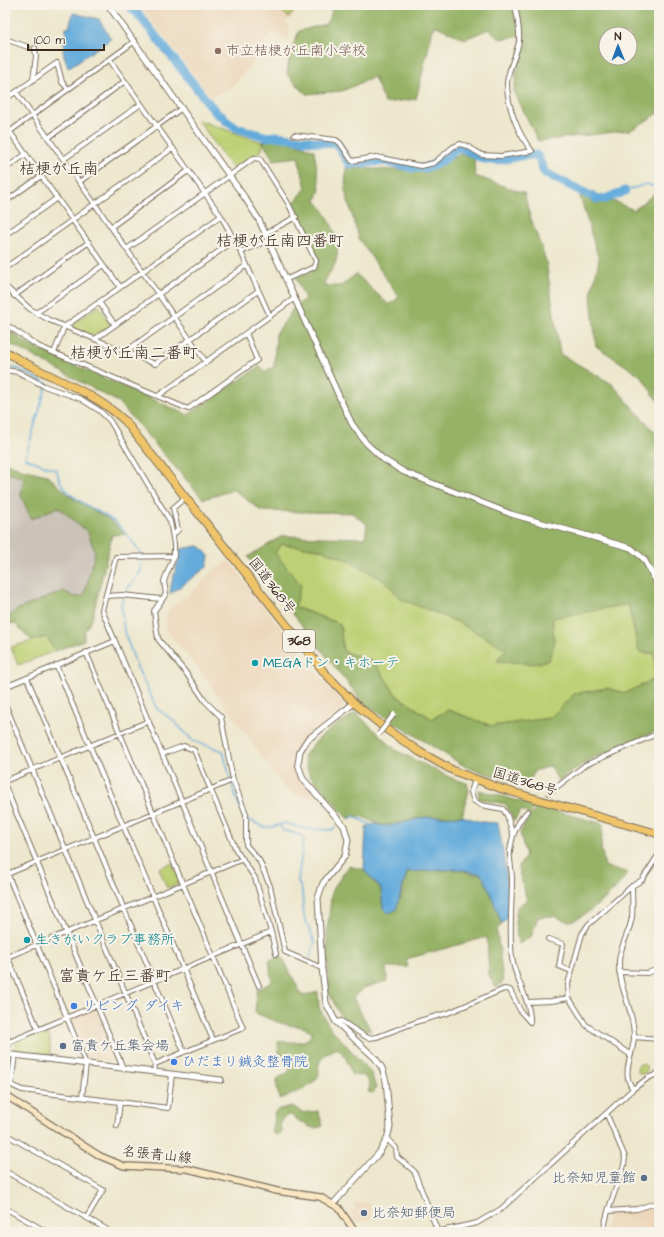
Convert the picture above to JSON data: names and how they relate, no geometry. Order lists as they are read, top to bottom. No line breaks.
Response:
{"streets":{"highway":["国道368号","368"],"main road":["名張青山線"]},"districts":["桔梗が丘南","桔梗が丘南四番町","桔梗が丘南二番町","富貴ケ丘三番町"],"places":["市立桔梗が丘南小学校","MEGAドン・キホーテ","生きがいクラブ事務所","リビング ダイキ","富貴ケ丘集会場","ひだまり鍼灸整骨院","比奈知児童館","比奈知郵便局"],"scale_bar":"100 m","north":"top"}
